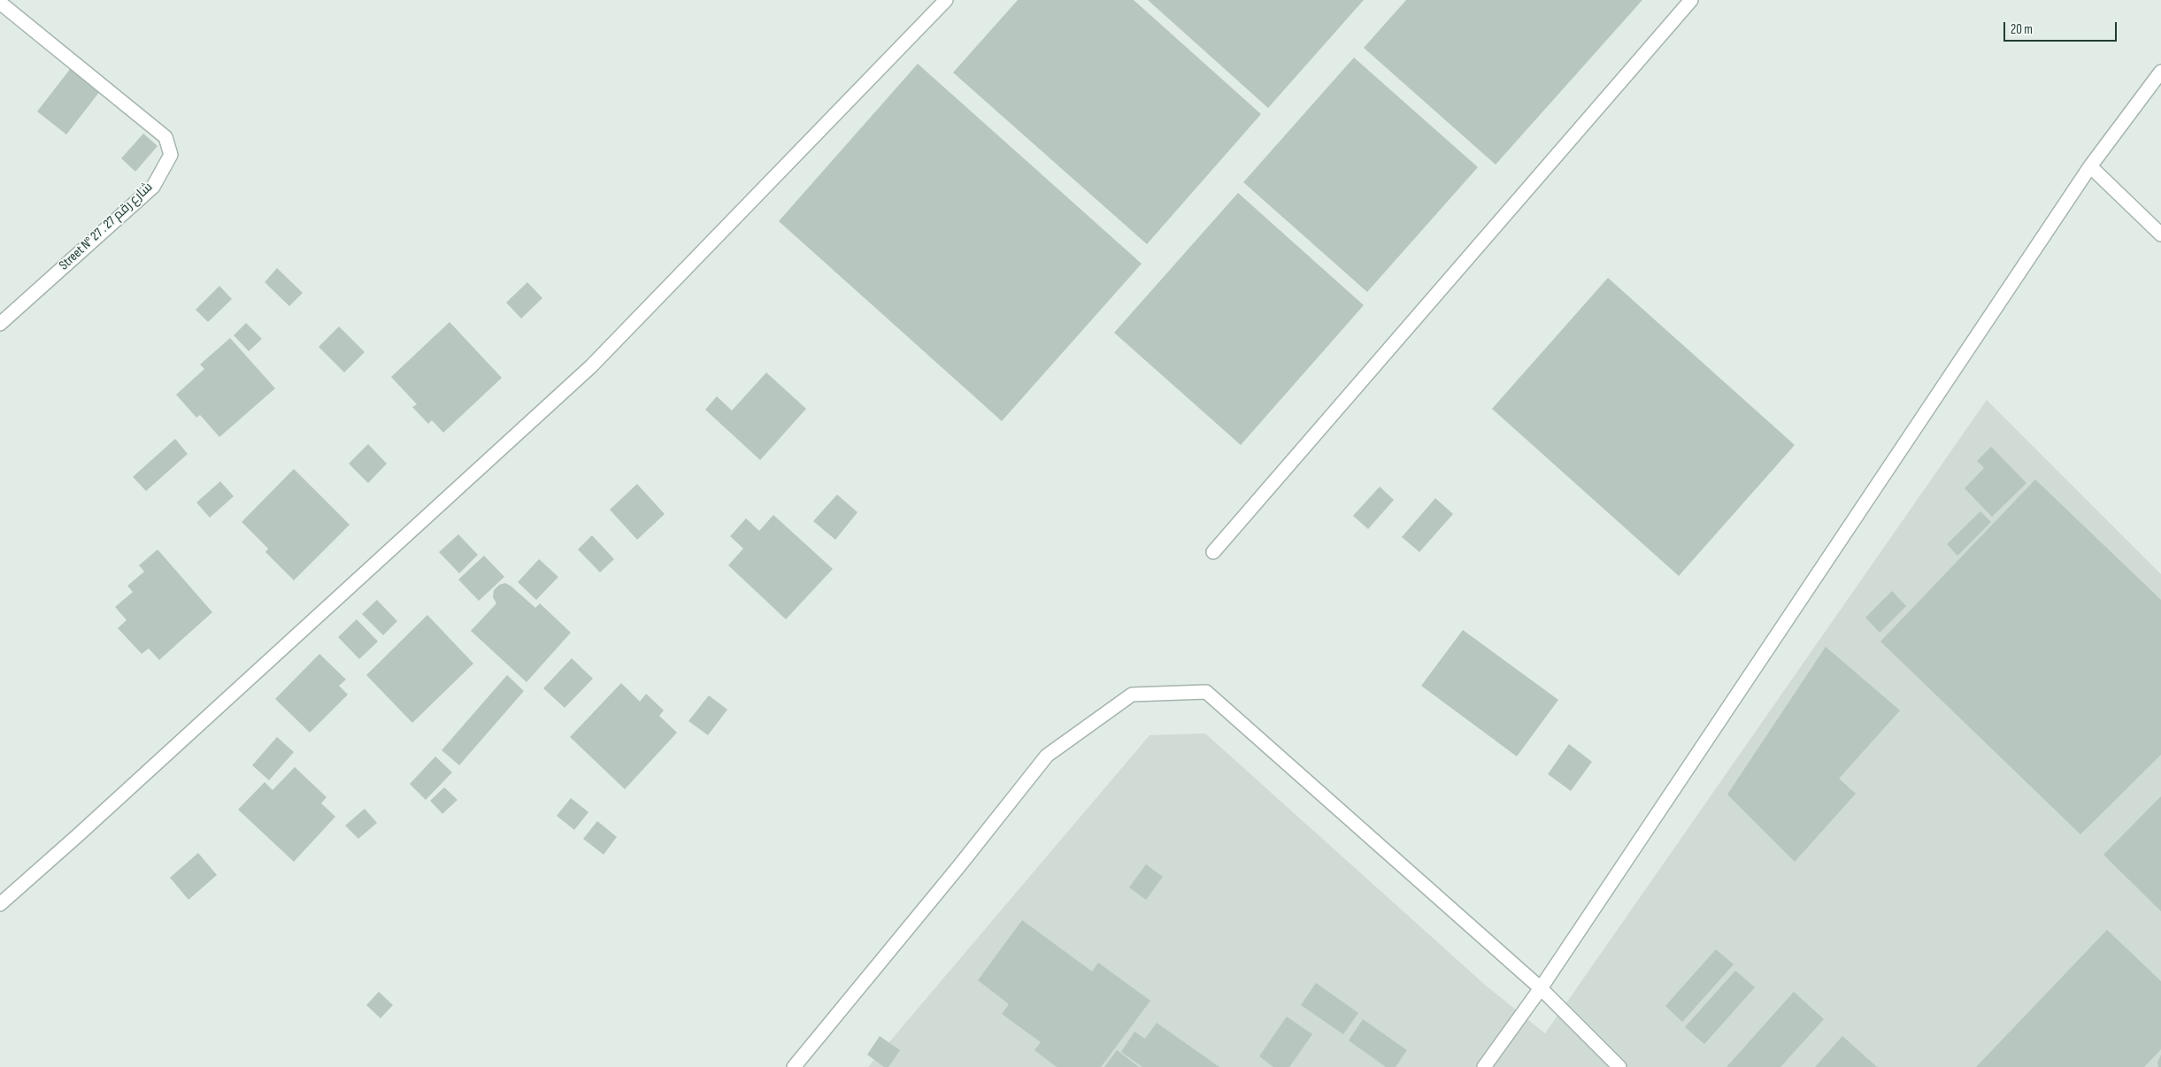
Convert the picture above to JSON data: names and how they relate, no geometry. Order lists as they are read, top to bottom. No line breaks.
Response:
{"streets":{"street":["Street N° 27 . شارع رقم 27"]},"scale_bar":"20 m"}
